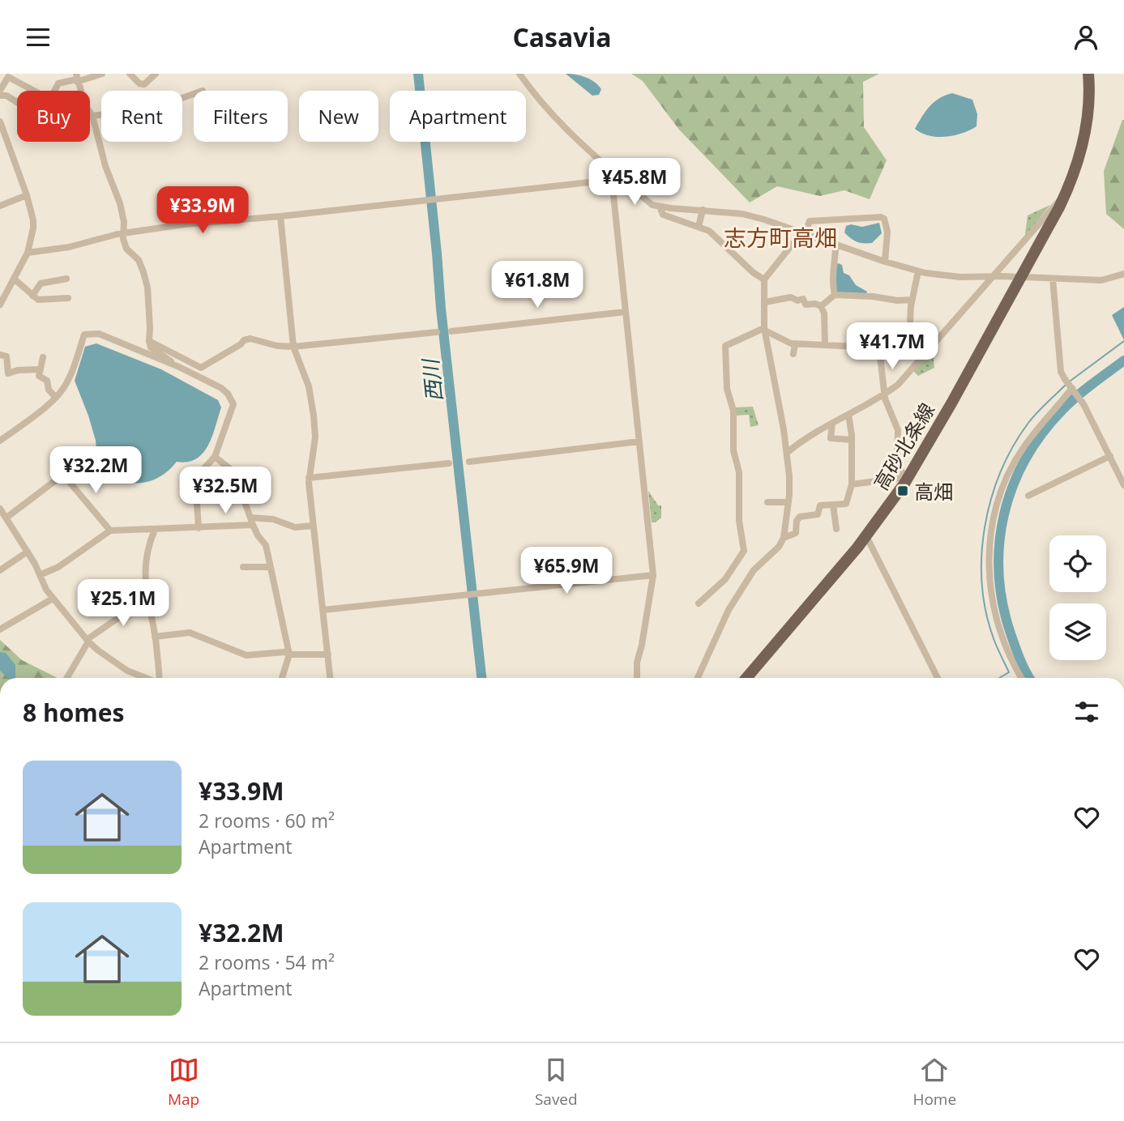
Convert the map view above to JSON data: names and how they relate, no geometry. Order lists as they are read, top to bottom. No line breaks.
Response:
{"streets":{"main road":["高砂北条線"]},"districts":["志方町高畑"],"water":["西川"],"places":{"transit":["高畑"]},"page":{"header":"Casavia","chip":["Buy","Rent","Filters","New","Apartment"],"price":["¥45.8M","¥33.9M","¥61.8M","¥41.7M","¥32.2M","¥32.5M","¥65.9M","¥25.1M"],"heading":"8 homes","list":[{"name":"¥33.9M","note":"2 rooms · 60 m² · Apartment"},{"name":"¥32.2M","note":"2 rooms · 54 m² · Apartment"}],"tabs":["Map","Saved","Home"]}}
